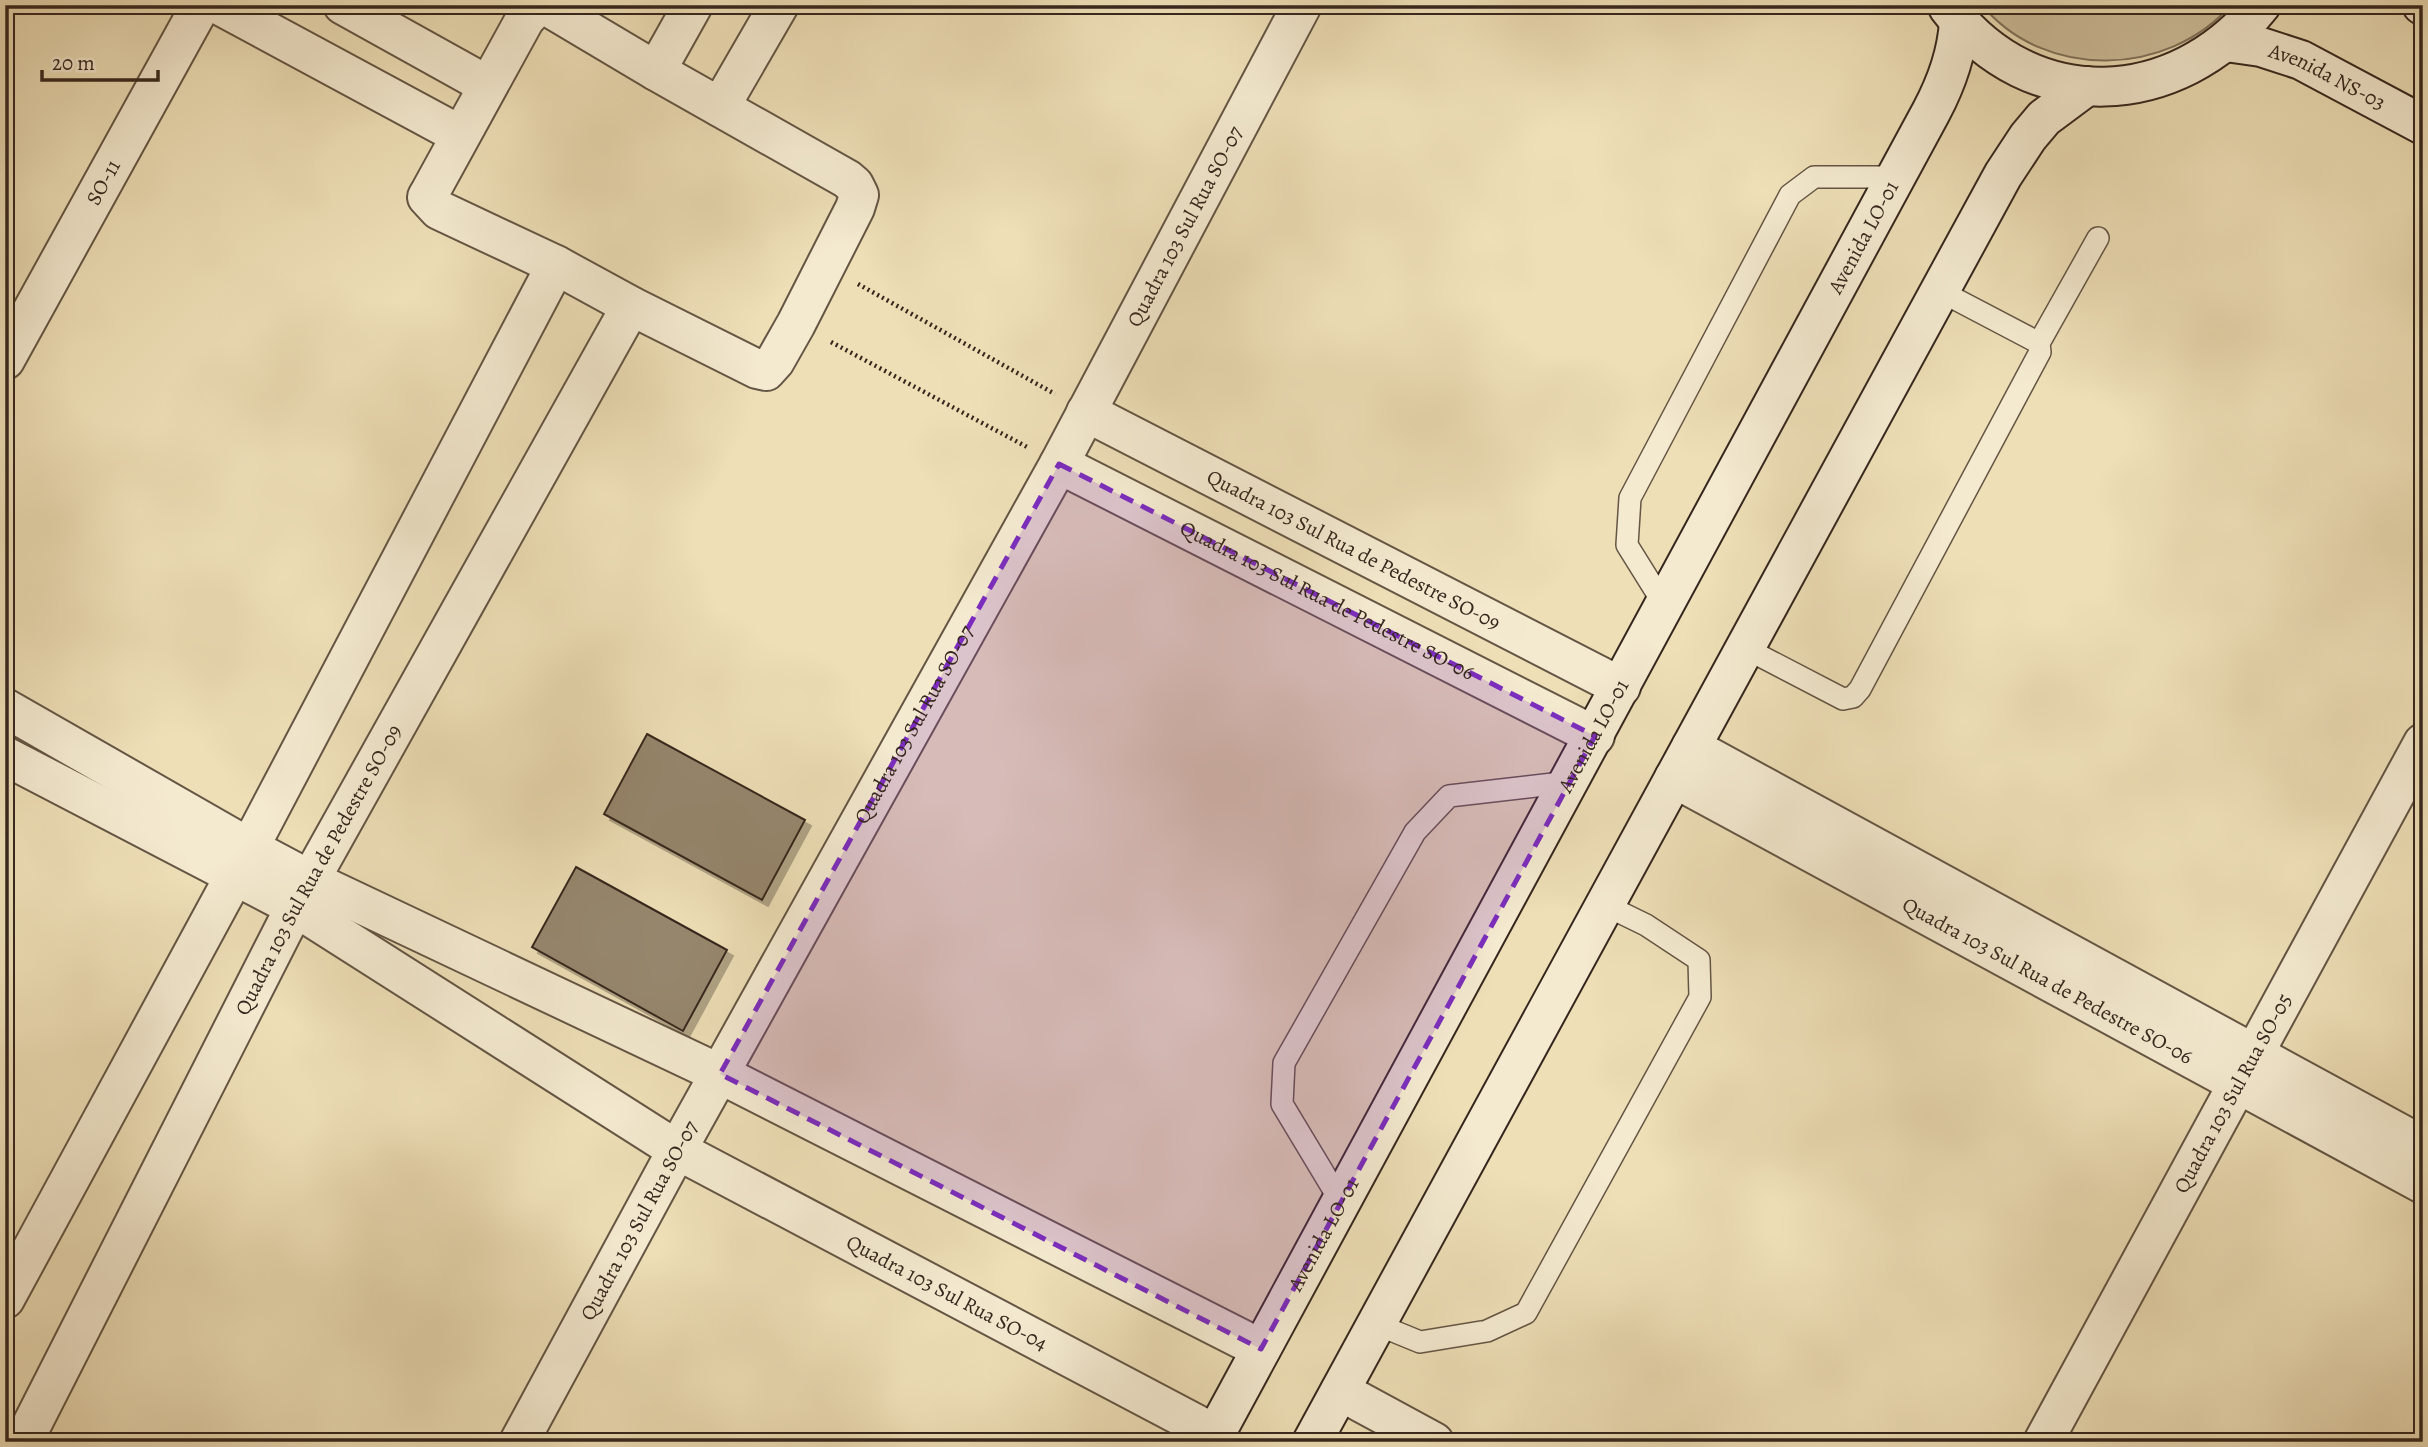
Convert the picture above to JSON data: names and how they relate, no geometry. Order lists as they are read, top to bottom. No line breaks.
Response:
{"streets":{"street":["Avenida NS-03","SO-11","Quadra 103 Sul Rua SO-07","Avenida LO-01","Quadra 103 Sul Rua de Pedestre SO-09","Quadra 103 Sul Rua de Pedestre SO-06","Quadra 103 Sul Rua SO-05","Quadra 103 Sul Rua SO-04"]},"crossings":[["Quadra 103 Sul Rua SO-07","Quadra 103 Sul Rua de Pedestre SO-09"],["Quadra 103 Sul Rua SO-07","Quadra 103 Sul Rua de Pedestre SO-06"],["Quadra 103 Sul Rua SO-07","Quadra 103 Sul Rua SO-04"],["Avenida LO-01","Quadra 103 Sul Rua de Pedestre SO-09"],["Avenida LO-01","Quadra 103 Sul Rua de Pedestre SO-06"],["Avenida LO-01","Quadra 103 Sul Rua SO-04"],["Quadra 103 Sul Rua de Pedestre SO-09","Quadra 103 Sul Rua SO-04"],["Quadra 103 Sul Rua de Pedestre SO-06","Quadra 103 Sul Rua SO-05"]],"scale_bar":"20 m"}
